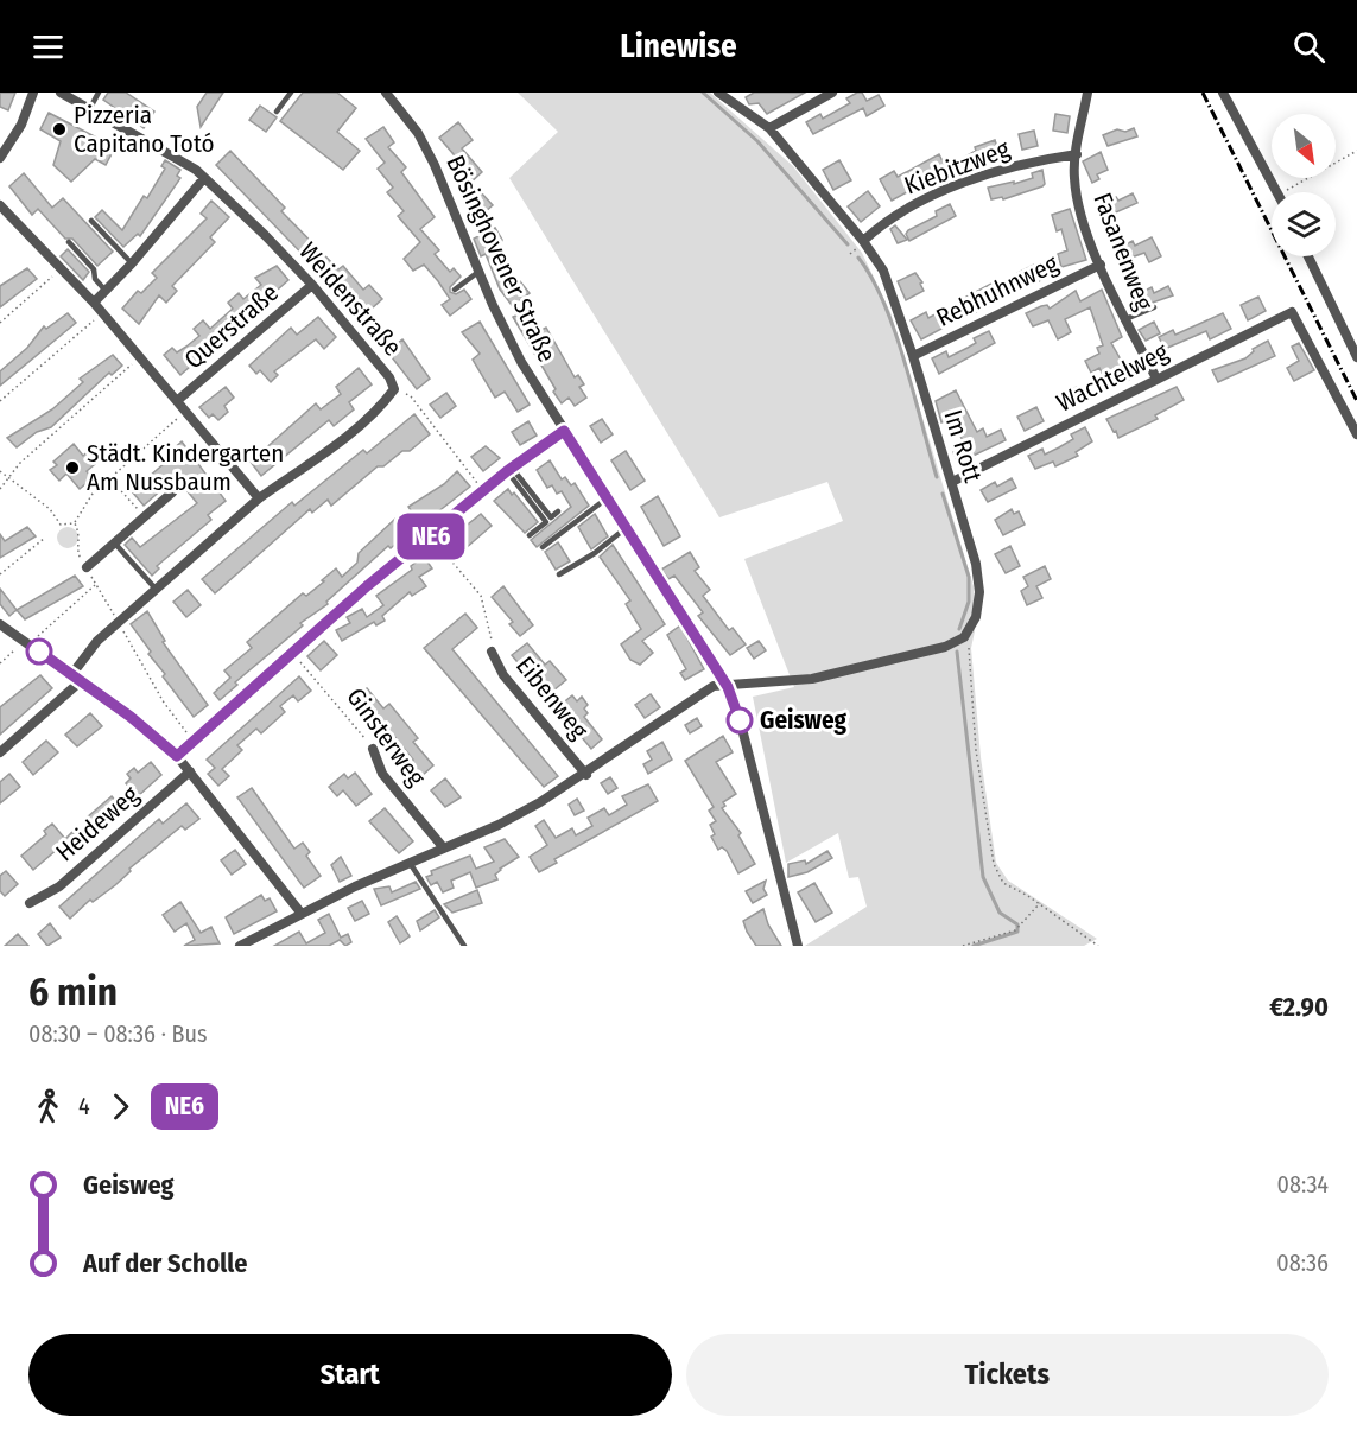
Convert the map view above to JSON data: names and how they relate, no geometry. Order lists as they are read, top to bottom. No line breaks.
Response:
{"streets":{"street":["Kiebitzweg","Fasanenweg","Bösinghovener Straße","Rebhuhnweg","Weidenstraße","Querstraße","Wachtelweg","Im Rott","Eibenweg","Ginsterweg","Heideweg"]},"crossings":[["Kiebitzweg","Fasanenweg"],["Kiebitzweg","Im Rott"],["Fasanenweg","Rebhuhnweg"],["Fasanenweg","Wachtelweg"],["Rebhuhnweg","Im Rott"],["Weidenstraße","Querstraße"],["Wachtelweg","Im Rott"]],"places":["Pizzeria Capitano Totó","Städt. Kindergarten Am Nussbaum","Geisweg"],"lines":["bus line NE6"],"north":"bottom right","page":{"header":"Linewise","on_map":"NE6","heading":["6 min","08:30 – 08:36 · Bus","€2.90"],"legs":["4","NE6"],"list":[{"name":"Geisweg","value":"08:34"},{"name":"Auf der Scholle","value":"08:36"}],"buttons":["Start","Tickets"]}}
